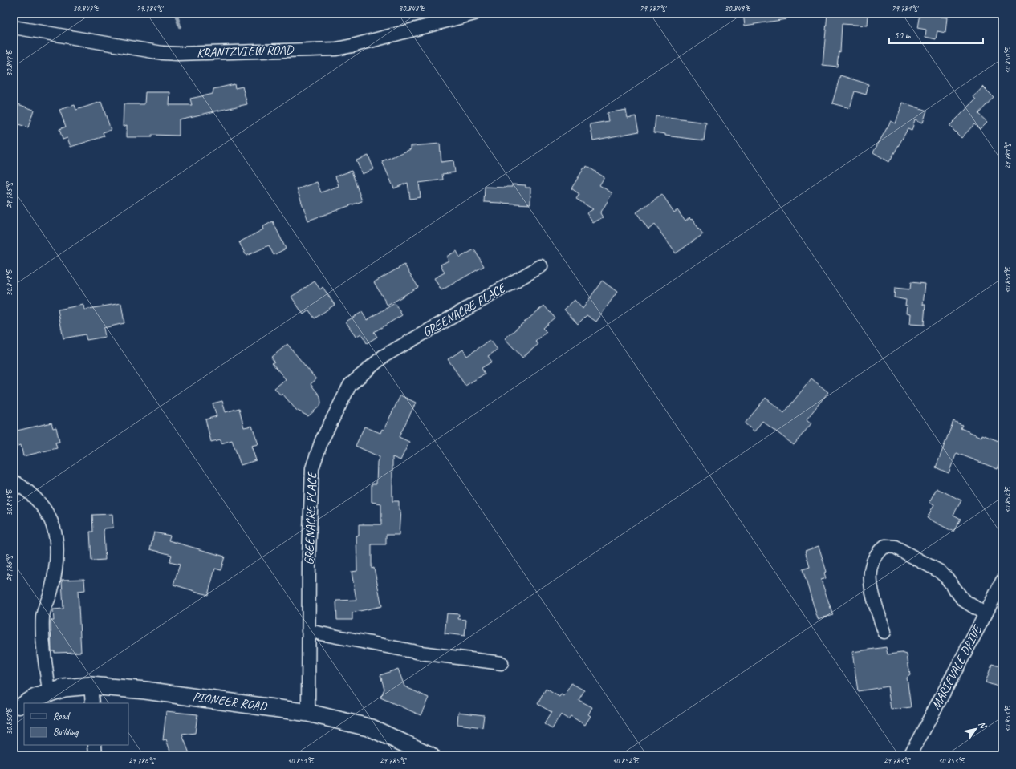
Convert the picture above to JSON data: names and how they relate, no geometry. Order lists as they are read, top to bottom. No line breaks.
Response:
{"streets":{"main road":["PIONEER ROAD"],"street":["KRANTZVIEW ROAD","GREENACRE PLACE","MARIEVALE DRIVE"]},"crossings":[["GREENACRE PLACE","PIONEER ROAD"]],"legend":["Road","Building"],"scale_bar":"50 m","north":"top right","coordinates":["30.847°E","29.784°S","30.848°E","29.782°S","30.849°E","29.781°S","30.850°E","29.785°S","30.851°E","30.852°E","29.786°S","30.853°E","29.783°S"]}
